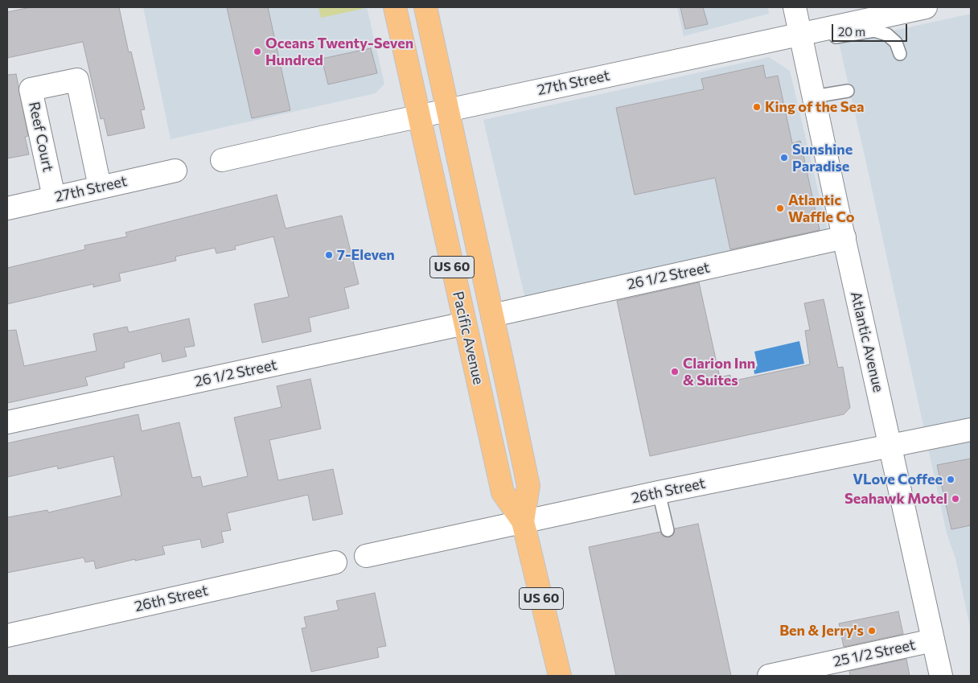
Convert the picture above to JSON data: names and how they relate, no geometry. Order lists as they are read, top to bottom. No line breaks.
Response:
{"streets":{"highway":["US 60","Pacific Avenue"],"street":["27th Street","Reef Court","26 1/2 Street","Atlantic Avenue","26th Street","25 1/2 Street"]},"crossings":[["27th Street","Reef Court"],["27th Street","Pacific Avenue"],["27th Street","Atlantic Avenue"],["26 1/2 Street","Pacific Avenue"],["26 1/2 Street","Atlantic Avenue"],["Pacific Avenue","26th Street"],["Atlantic Avenue","26th Street"],["Atlantic Avenue","25 1/2 Street"]],"places":["Oceans Twenty-Seven Hundred","King of the Sea","Sunshine Paradise","Atlantic Waffle Co","7-Eleven","Clarion Inn & Suites","VLove Coffee","Seahawk Motel","Ben & Jerry's"],"scale_bar":"20 m"}
